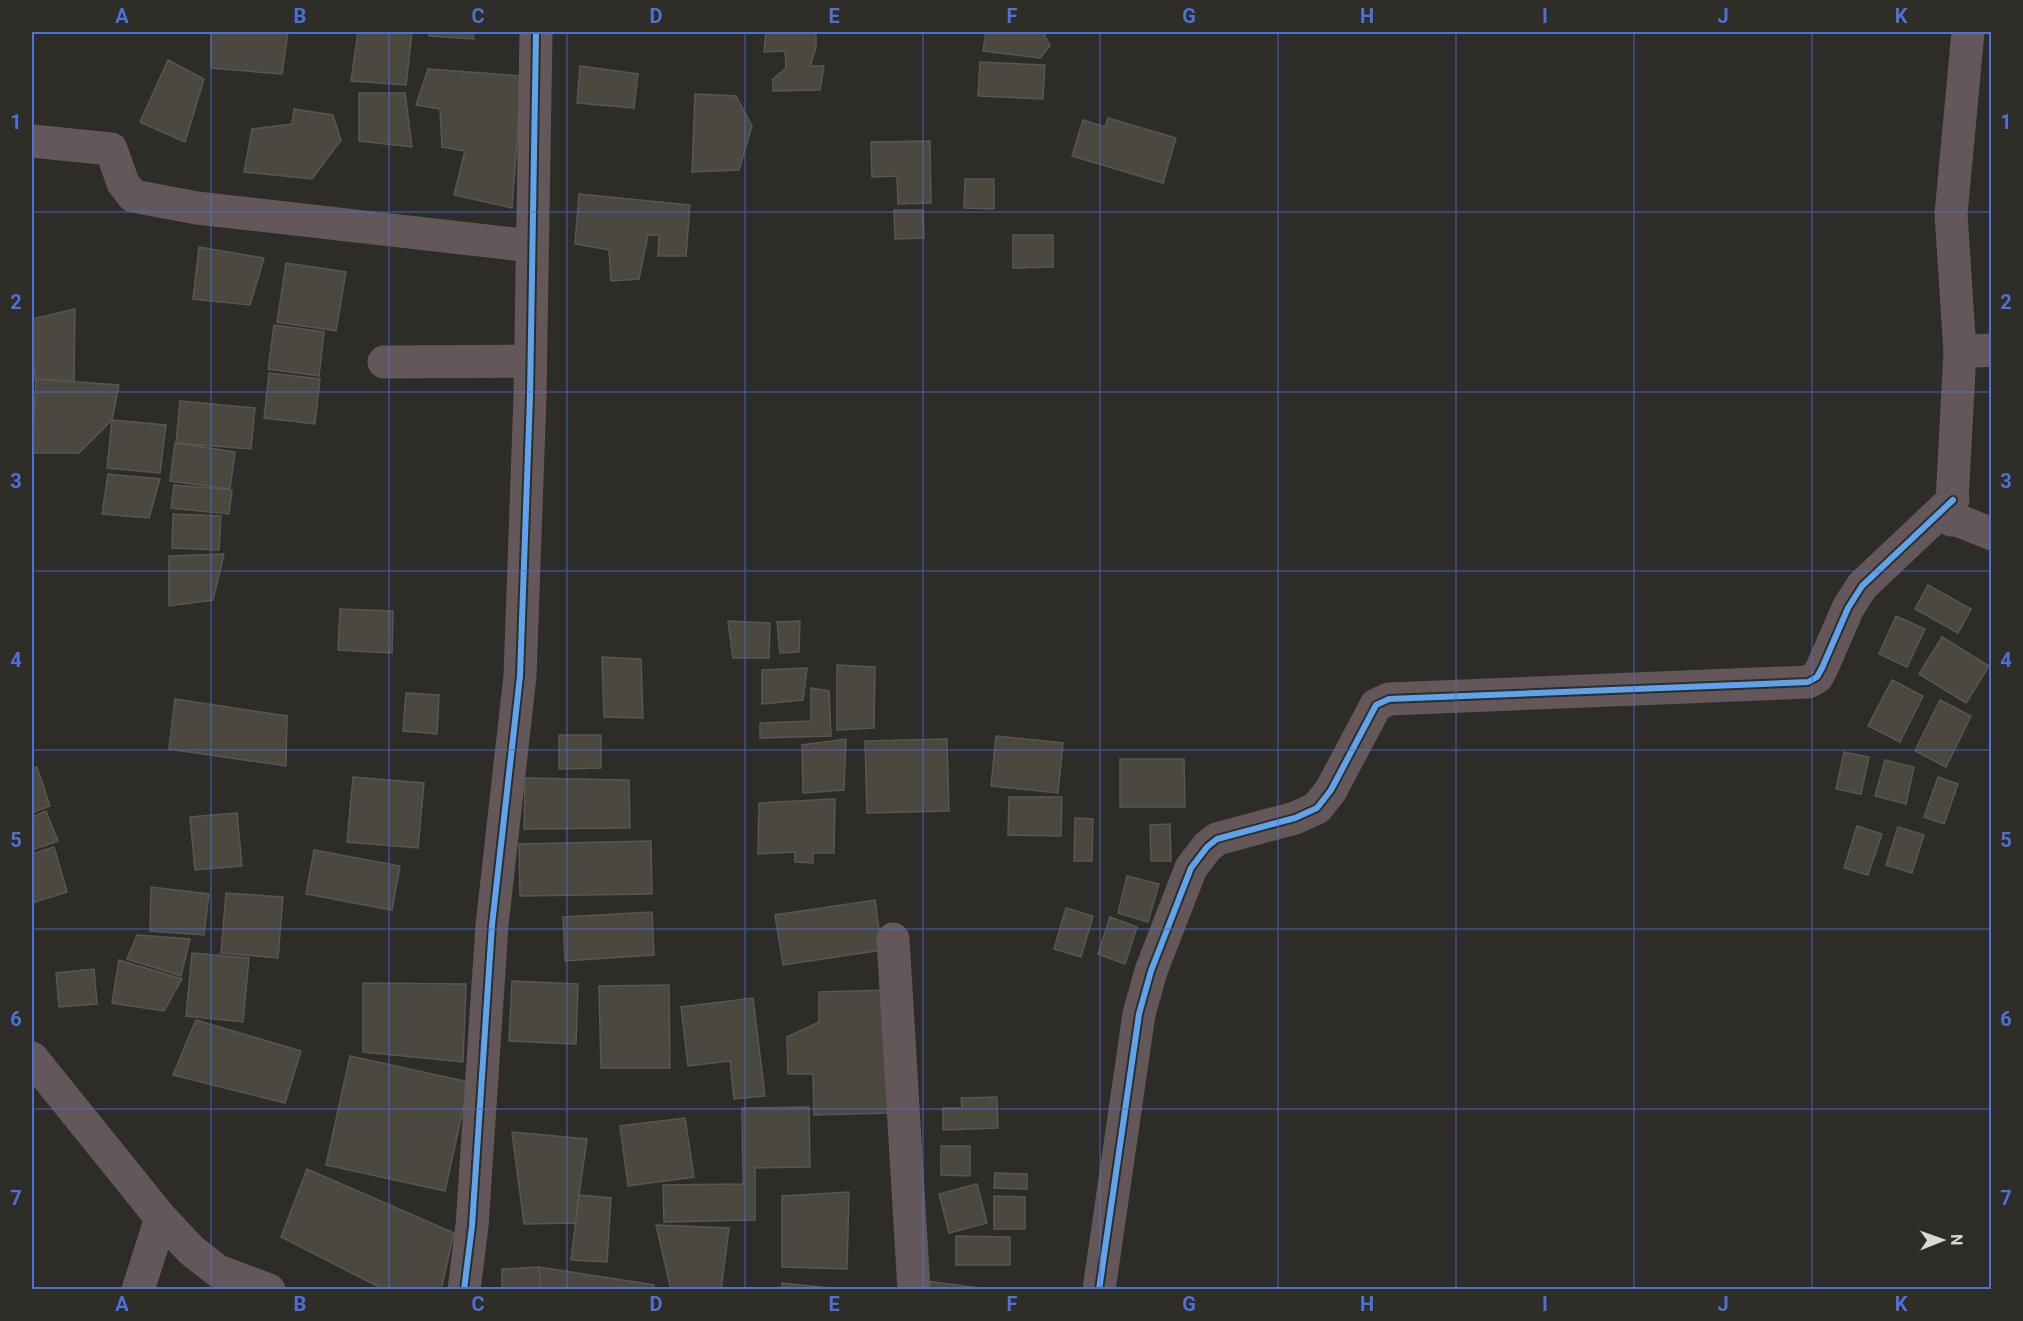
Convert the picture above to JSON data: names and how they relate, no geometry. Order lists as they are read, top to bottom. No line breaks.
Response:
{"north":"right","grid":{"columns":["A","B","C","D","E","F","G","H","I","J","K"],"rows":["1","2","3","4","5","6","7"]}}
